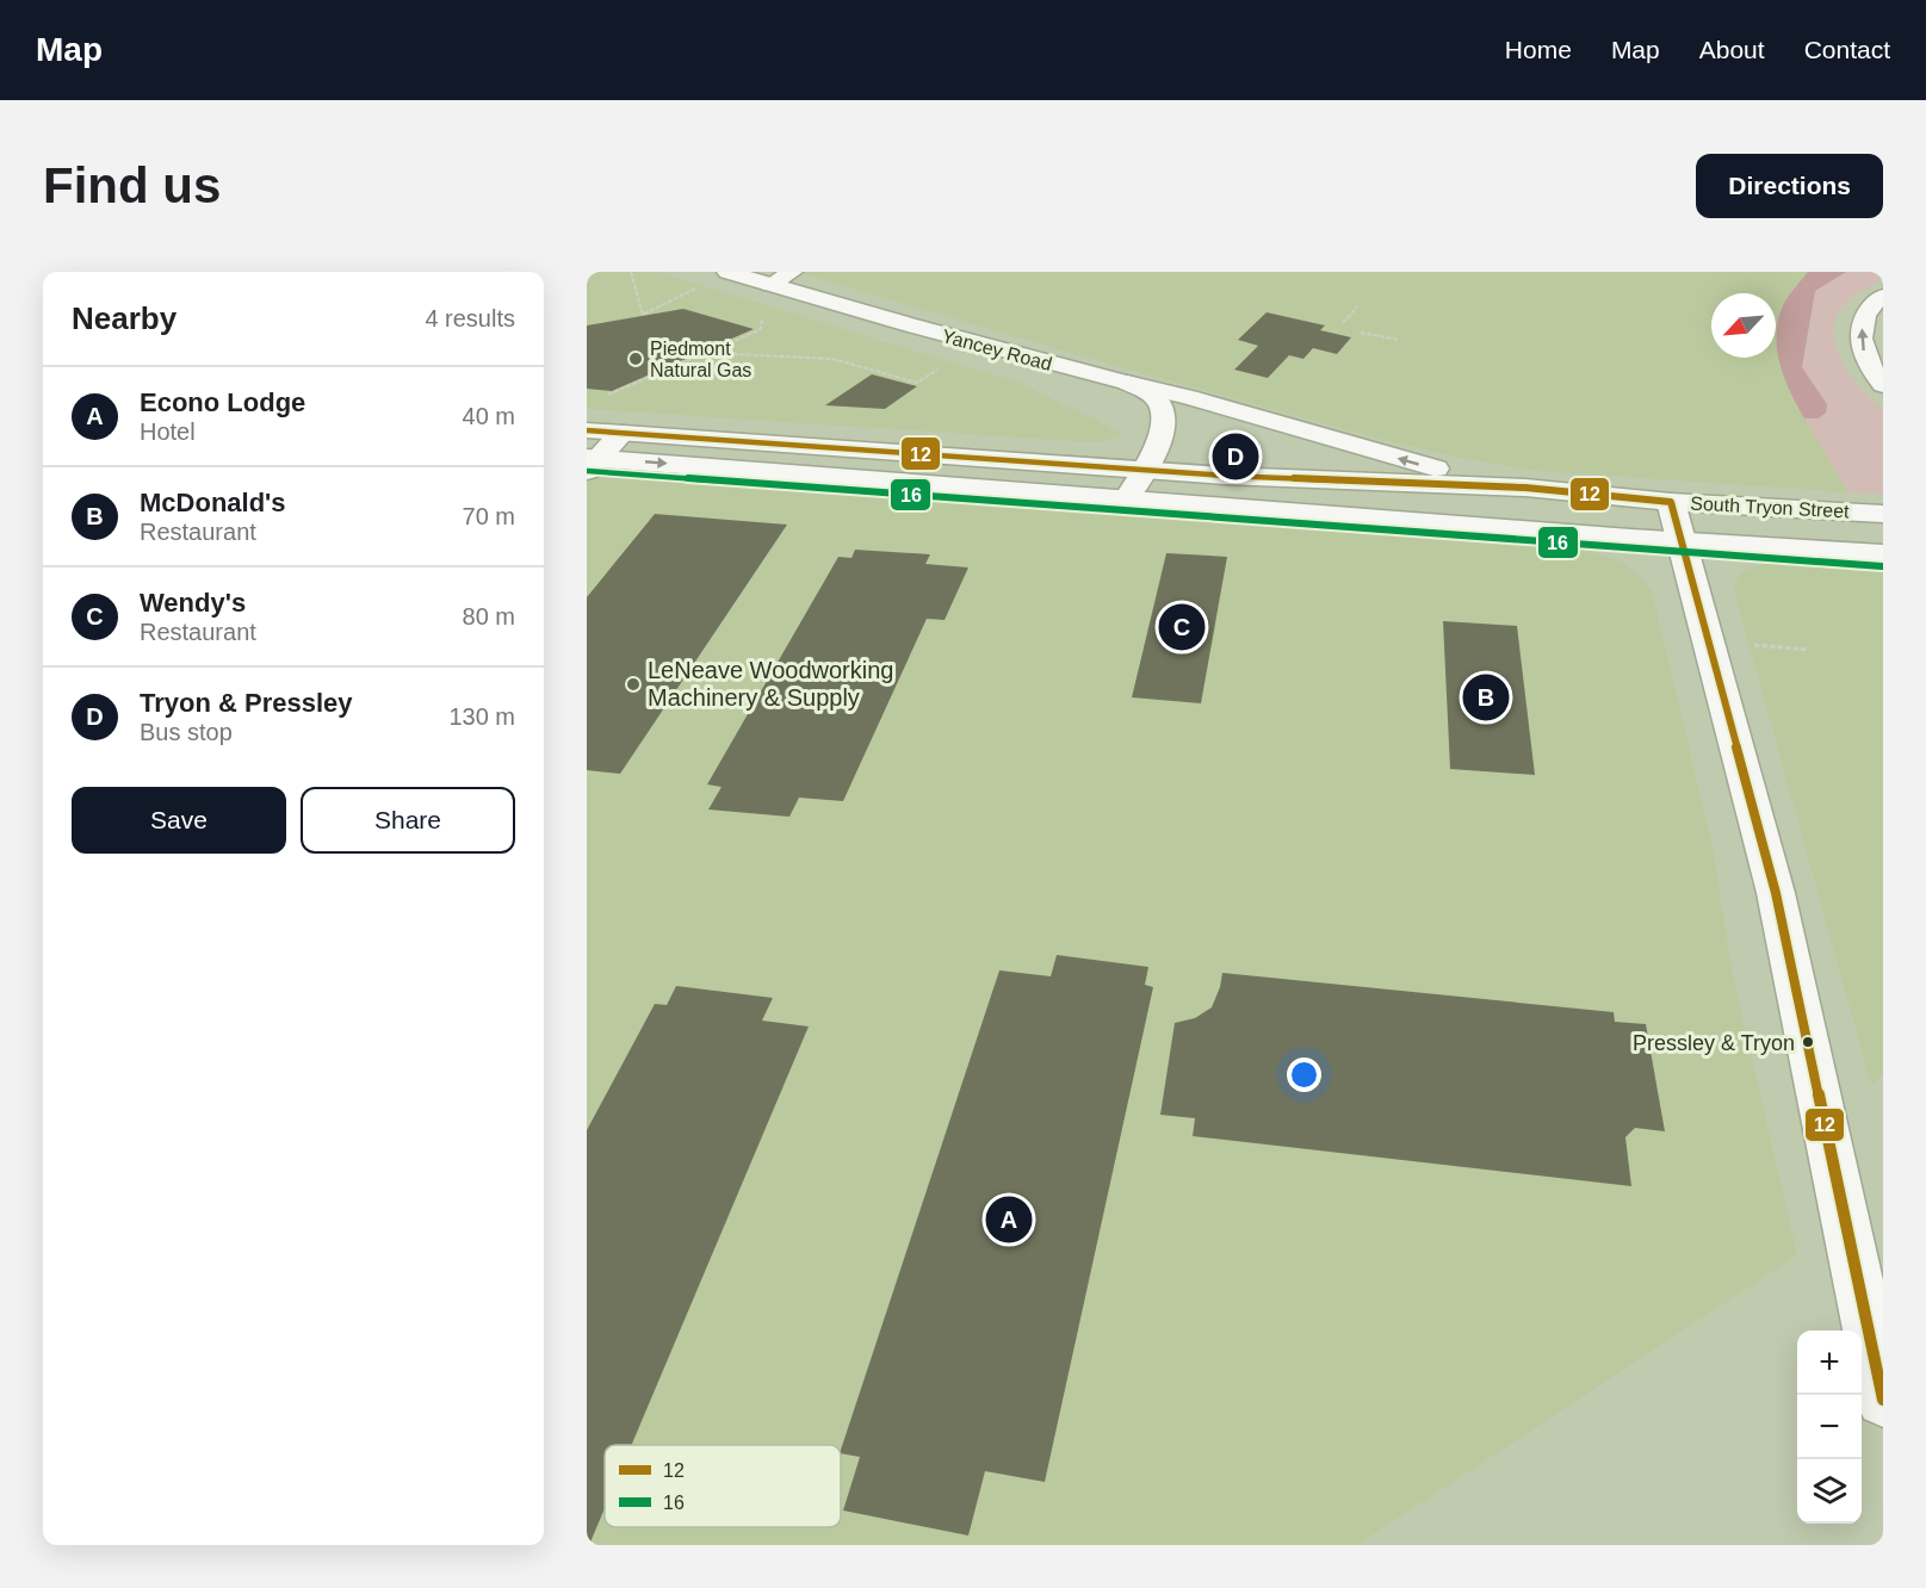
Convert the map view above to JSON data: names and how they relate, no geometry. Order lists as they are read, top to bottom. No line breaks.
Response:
{"streets":{"main road":["Yancey Road","South Tryon Street"]},"crossings":[["Yancey Road","South Tryon Street"]],"places":["Piedmont Natural Gas","LeNeave Woodworking Machinery & Supply","Pressley & Tryon"],"lines":["transit line 12","transit line 16"],"legend":["12","16"],"north":"bottom left","page":{"header":"Map","nav":["Home","Map","About","Contact"],"buttons":["Directions",["Save","Share"]],"title":"Find us","heading":["Nearby","4 results"],"list":[{"mark":"A","name":"Econo Lodge","note":"Hotel","value":"40 m"},{"mark":"B","name":"McDonald's","note":"Restaurant","value":"70 m"},{"mark":"C","name":"Wendy's","note":"Restaurant","value":"80 m"},{"mark":"D","name":"Tryon & Pressley","note":"Bus stop","value":"130 m"}],"pins":["D","C","B","A"],"map_buttons":["+","−"]}}
